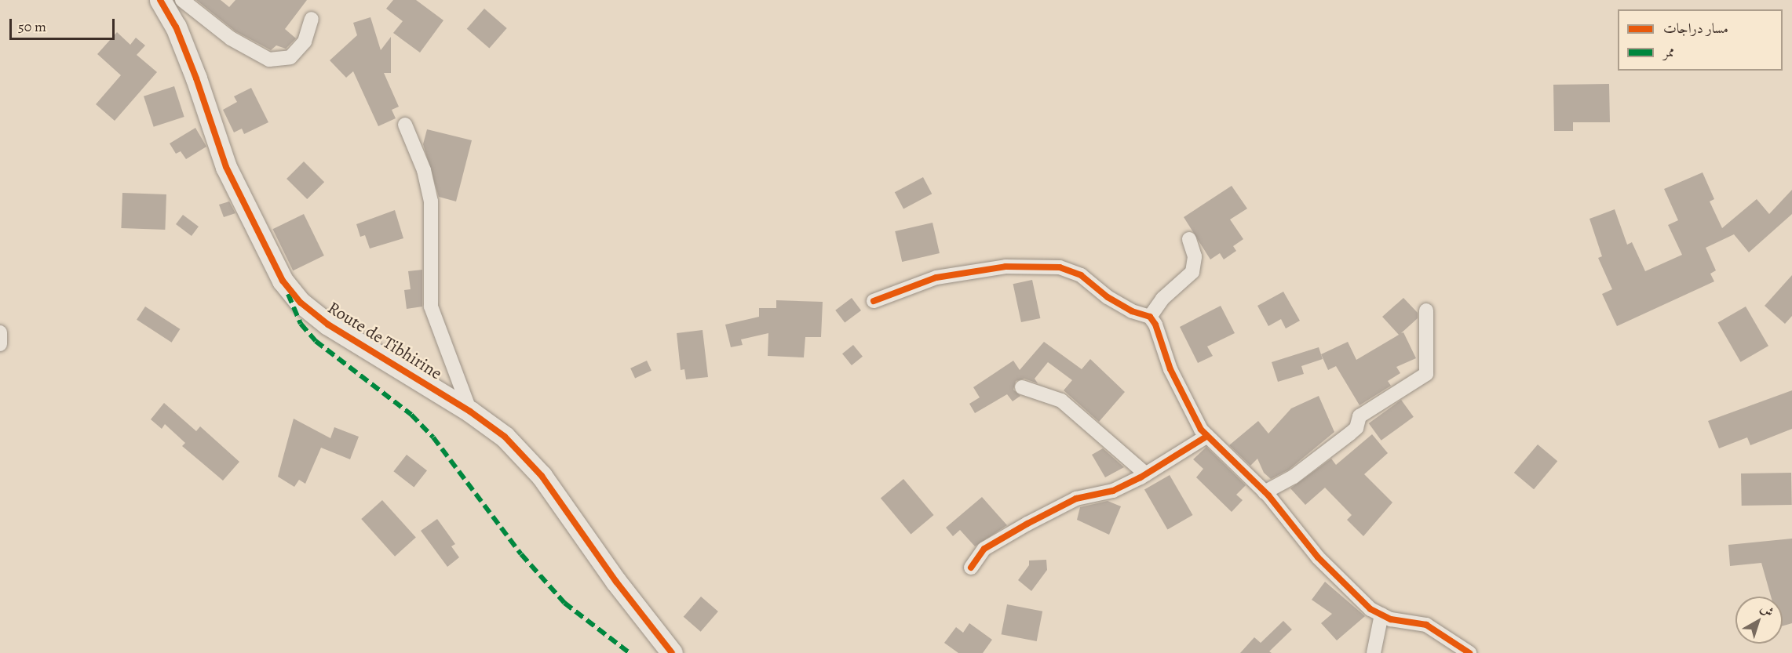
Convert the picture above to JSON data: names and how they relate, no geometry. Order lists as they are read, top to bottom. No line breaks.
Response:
{"streets":{"street":["Route de Tibhirine"]},"legend":["مسار دراجات","ممر"],"scale_bar":"50 m","north":"top right"}
